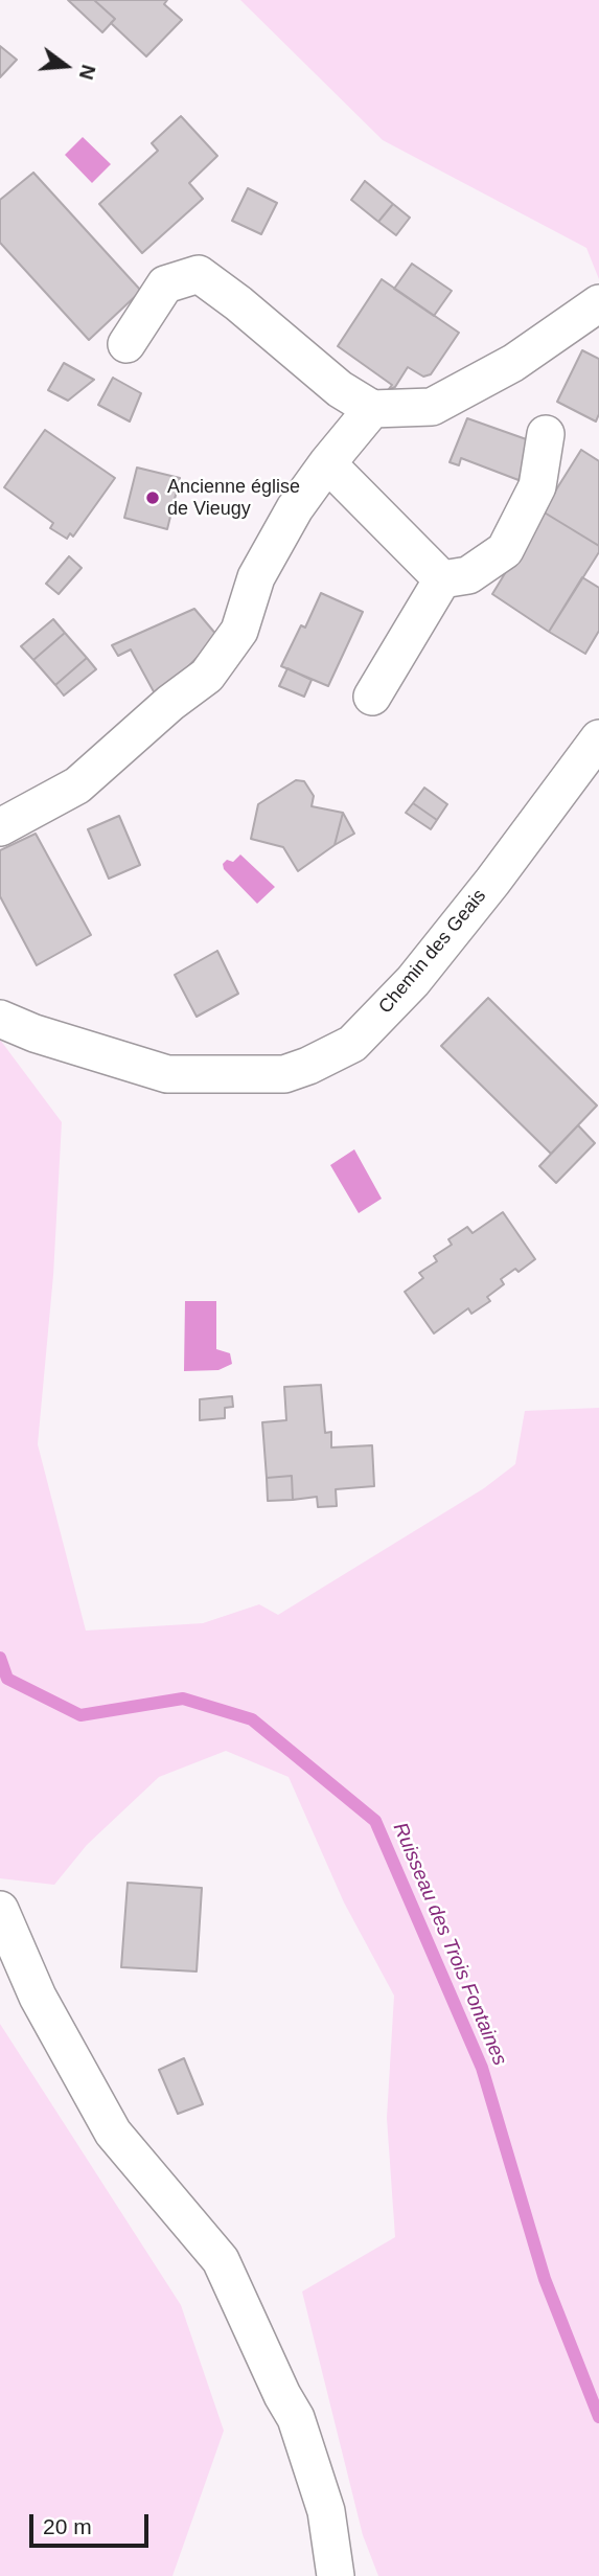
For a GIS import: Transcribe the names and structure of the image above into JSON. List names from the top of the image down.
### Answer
{
  "streets": {
    "street": ["Chemin des Geais"]
  },
  "water": ["Ruisseau des Trois Fontaines"],
  "places": ["Ancienne église de Vieugy"],
  "scale_bar": "20 m",
  "north": "right"
}
